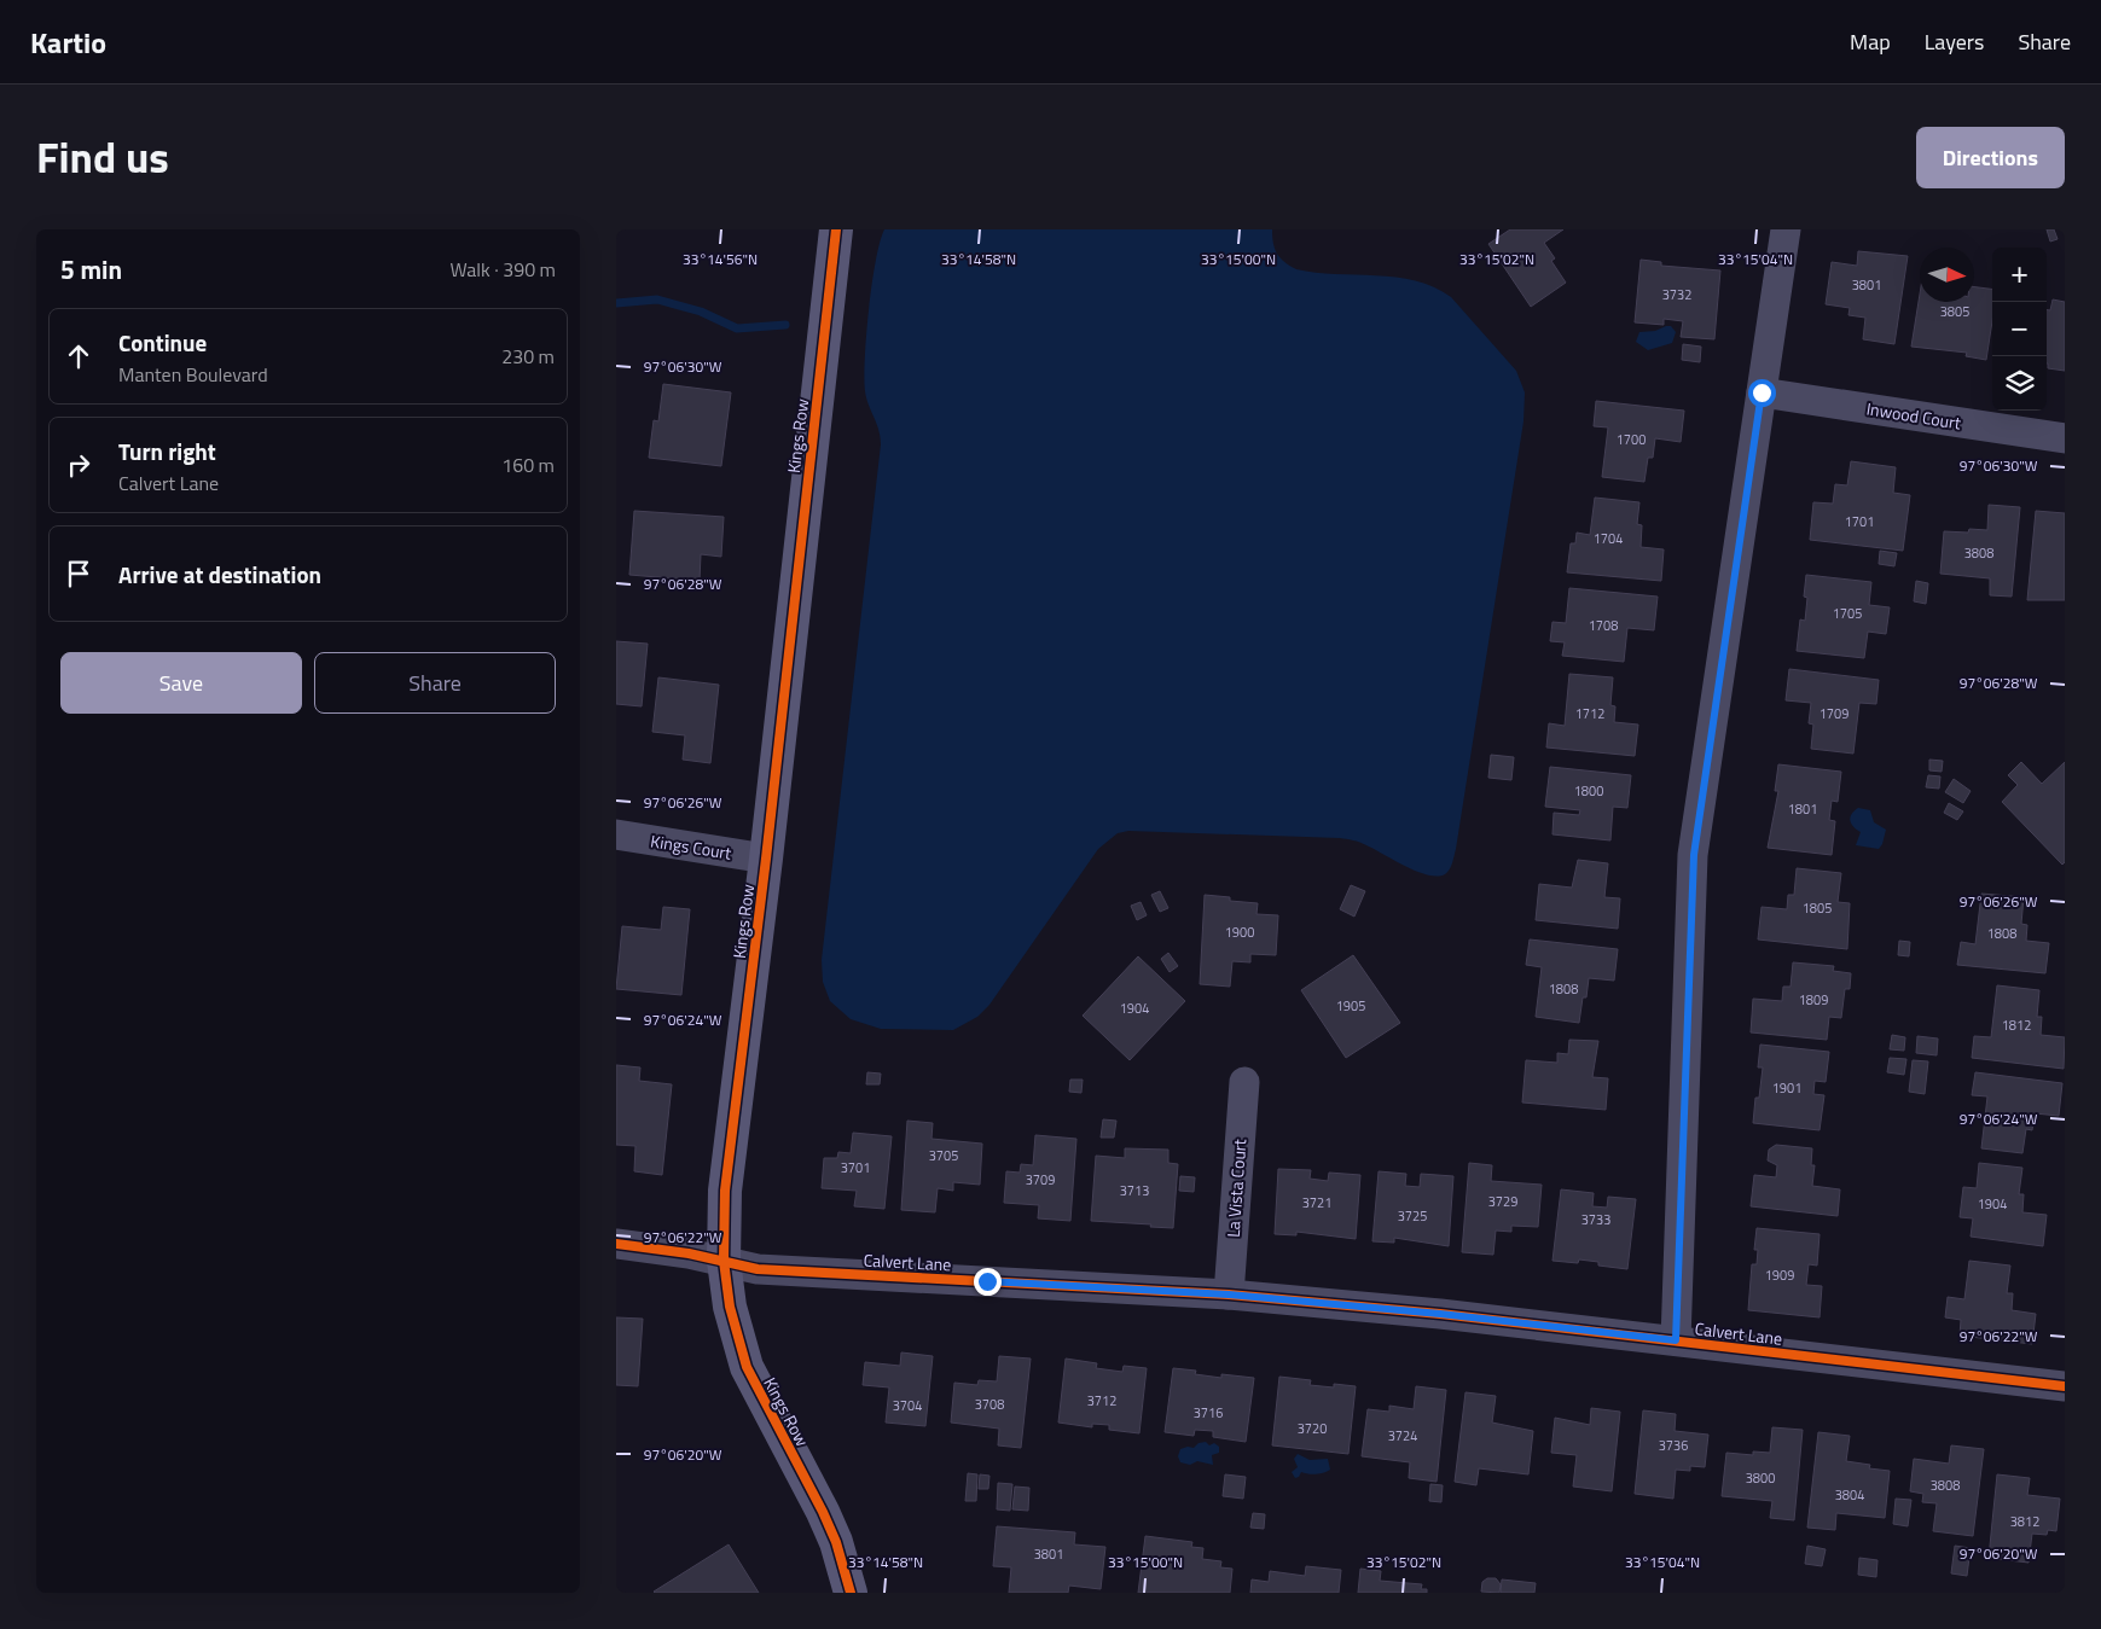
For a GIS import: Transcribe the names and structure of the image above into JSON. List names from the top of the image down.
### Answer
{
  "streets": {
    "street": [
      "Inwood Court",
      "Kings Row",
      "Kings Court",
      "La Vista Court",
      "Calvert Lane"
    ]
  },
  "crossings": [
    ["Kings Row", "Kings Court"],
    ["Kings Row", "Calvert Lane"],
    ["La Vista Court", "Calvert Lane"]
  ],
  "house_numbers": [
    "3801",
    "3732",
    "3805",
    "1700",
    "1701",
    "1704",
    "3808",
    "1705",
    "1708",
    "1712",
    "1709",
    "1800",
    "1801",
    "1805",
    "1900",
    "1808",
    "1808",
    "1809",
    "1905",
    "1904",
    "1812",
    "1901",
    "3705",
    "3701",
    "3709",
    "3713",
    "3729",
    "3721",
    "1904",
    "3725",
    "3733",
    "1909",
    "3712",
    "3708",
    "3704",
    "3716",
    "3720",
    "3724",
    "3736",
    "3800",
    "3808",
    "3804",
    "3812",
    "3801"
  ],
  "north": "right",
  "page": {
    "header": "Kartio",
    "nav": ["Map", "Layers", "Share"],
    "title": "Find us",
    "buttons": [
      "Directions",
      ["Save", "Share"]
    ],
    "heading": ["5 min", "Walk · 390 m"],
    "map_buttons": ["+", "−"],
    "list": [
      ["Continue", "Manten Boulevard", "230 m"],
      ["Turn right", "Calvert Lane", "160 m"],
      "Arrive at destination"
    ]
  },
  "coordinates": [
    "33°14'56\"N",
    "33°14'58\"N",
    "33°15'00\"N",
    "33°15'02\"N",
    "33°15'04\"N",
    "97°06'30\"W",
    "97°06'28\"W",
    "97°06'26\"W",
    "97°06'24\"W",
    "97°06'22\"W",
    "97°06'20\"W"
  ]
}
